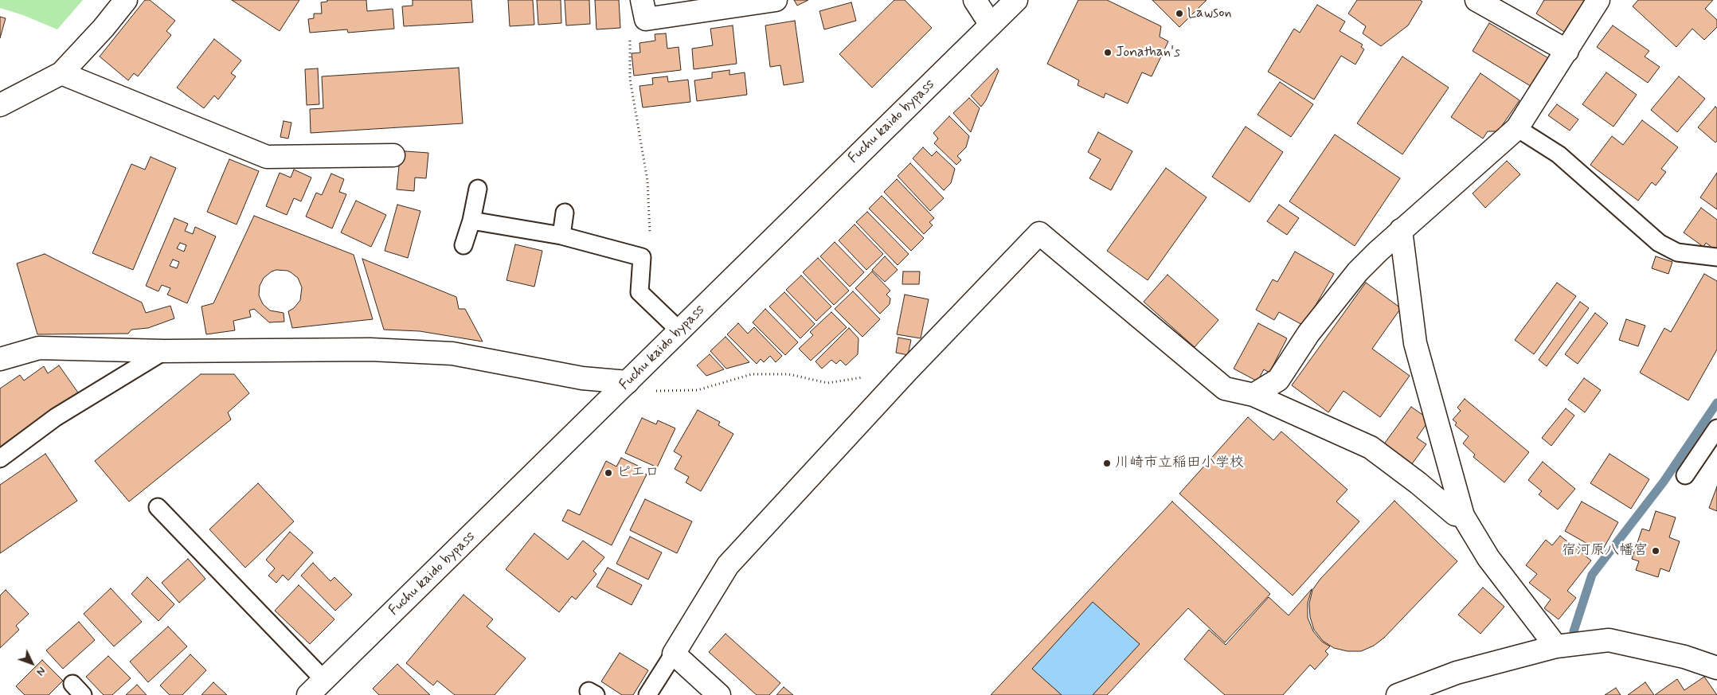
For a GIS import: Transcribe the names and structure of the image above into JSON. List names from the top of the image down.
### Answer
{
  "streets": {
    "street": ["Fuchu kaido bypass"]
  },
  "places": [
    "Lawson",
    "Jonathan's",
    "川崎市立稲田小学校",
    "ピエロ",
    "宿河原八幡宮"
  ],
  "north": "bottom right"
}
